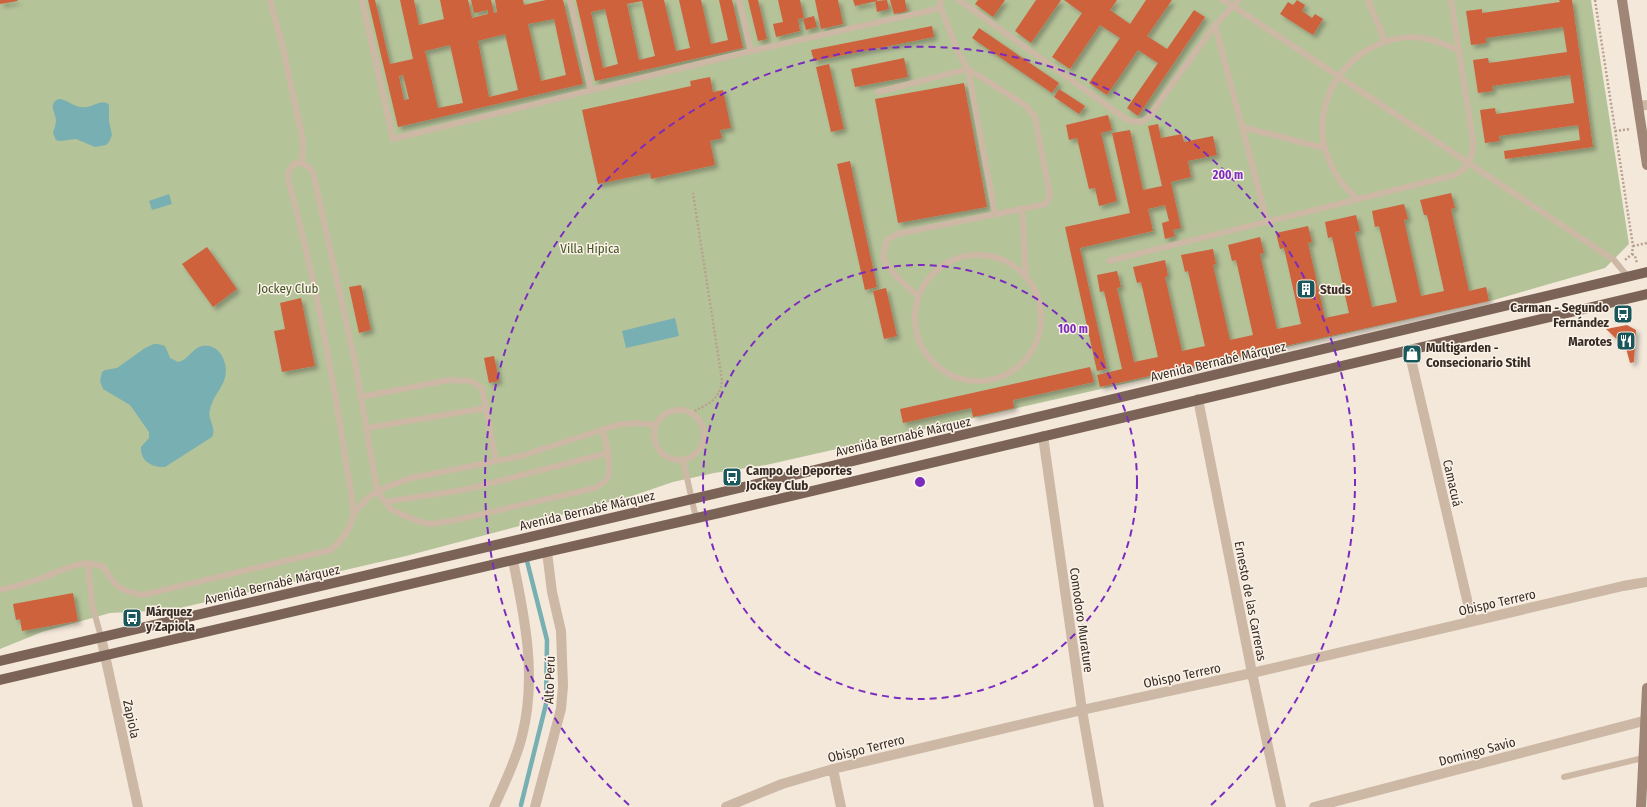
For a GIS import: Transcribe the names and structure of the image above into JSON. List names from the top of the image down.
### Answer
{
  "streets": {
    "main road": ["Avenida Bernabé Márquez"],
    "street": [
      "Camacuá",
      "Ernesto de las Carreras",
      "Obispo Terrero",
      "Comodoro Murature",
      "Alto Perú",
      "Zapiola",
      "Domingo Savio"
    ]
  },
  "crossings": [
    ["Avenida Bernabé Márquez", "Zapiola"],
    ["Camacuá", "Obispo Terrero"],
    ["Ernesto de las Carreras", "Obispo Terrero"],
    ["Obispo Terrero", "Comodoro Murature"]
  ],
  "parks": ["Villa Hípica", "Jockey Club"],
  "places": {
    "building": ["Studs"],
    "bus stop": ["Carman - Segundo Fernández", "Campo de Deportes Jockey Club", "Márquez y Zapiola"],
    "restaurant": ["Marotes"],
    "shop": ["Multigarden - Consecionario Stihl"]
  },
  "rings": ["200 m", "100 m"]
}
